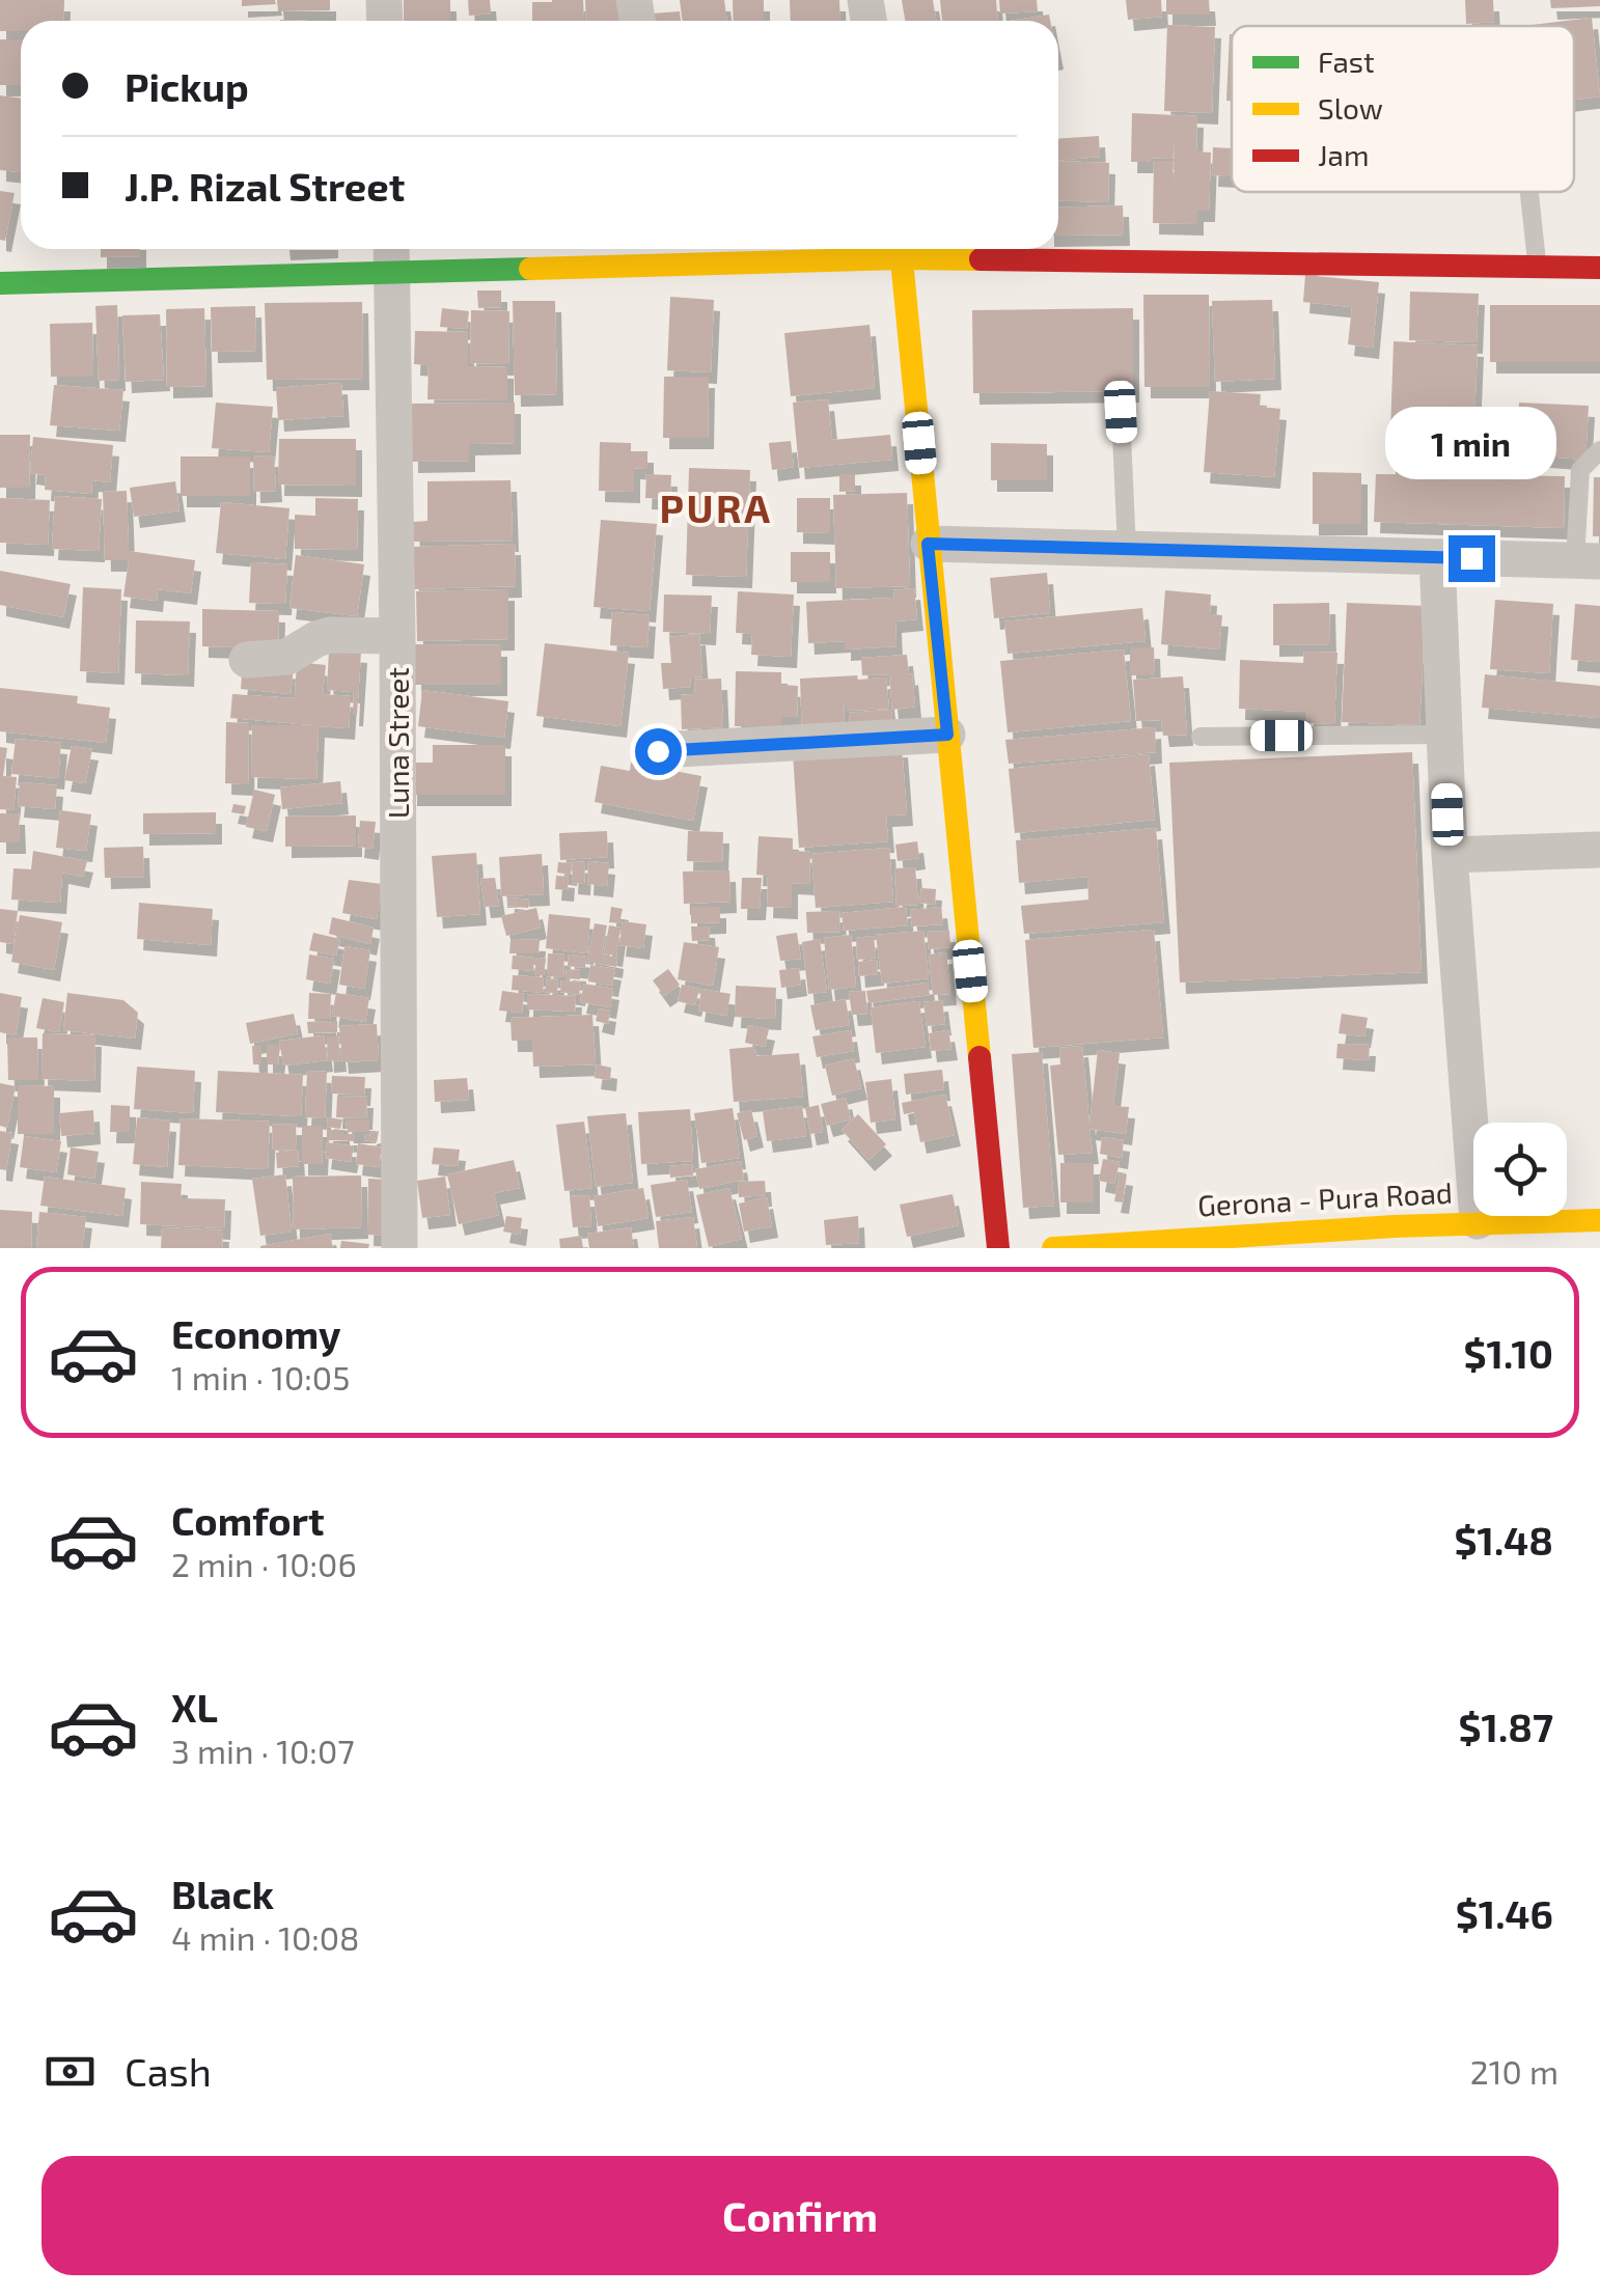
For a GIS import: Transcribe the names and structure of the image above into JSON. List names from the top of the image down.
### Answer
{
  "streets": {
    "street": ["Luna Street", "Gerona - Pura Road"]
  },
  "districts": ["PURA"],
  "legend": ["Fast", "Slow", "Jam"],
  "page": {
    "banner": ["Pickup", "J.P. Rizal Street"],
    "bubble": "1 min",
    "list": [
      {
        "name": "Economy",
        "note": "1 min · 10:05",
        "value": "$1.10"
      },
      {
        "name": "Comfort",
        "note": "2 min · 10:06",
        "value": "$1.48"
      },
      {
        "name": "XL",
        "note": "3 min · 10:07",
        "value": "$1.87"
      },
      {
        "name": "Black",
        "note": "4 min · 10:08",
        "value": "$1.46"
      }
    ],
    "pay": ["Cash", "210 m"],
    "buttons": "Confirm"
  }
}
